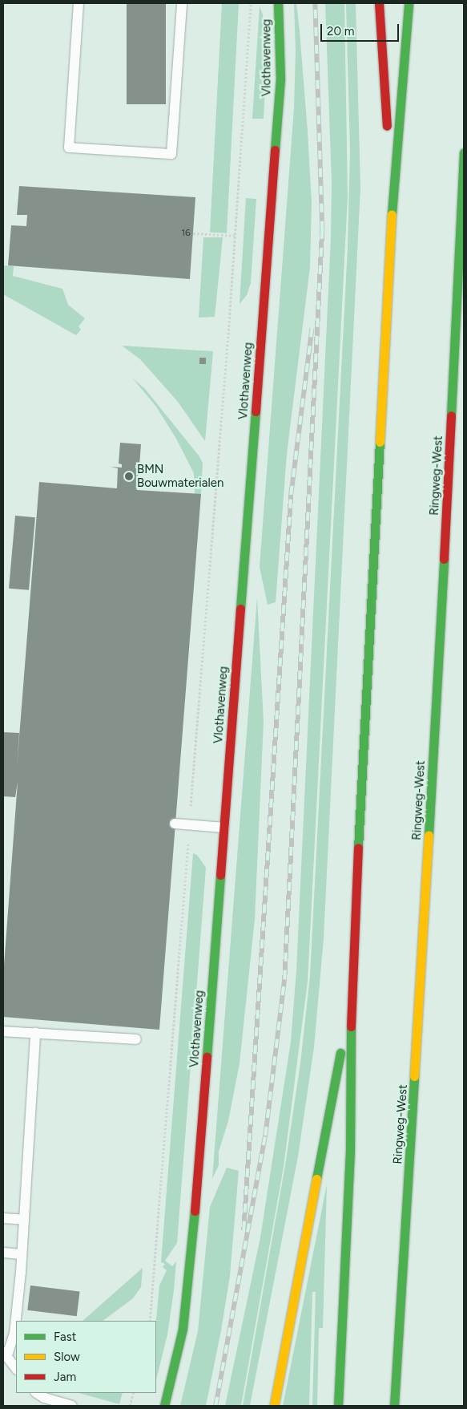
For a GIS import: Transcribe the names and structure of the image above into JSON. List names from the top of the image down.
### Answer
{
  "streets": {
    "main road": ["Vlothavenweg", "Ringweg-West"]
  },
  "places": ["BMN Bouwmaterialen"],
  "house_numbers": ["16"],
  "legend": ["Fast", "Slow", "Jam"],
  "scale_bar": "20 m"
}
